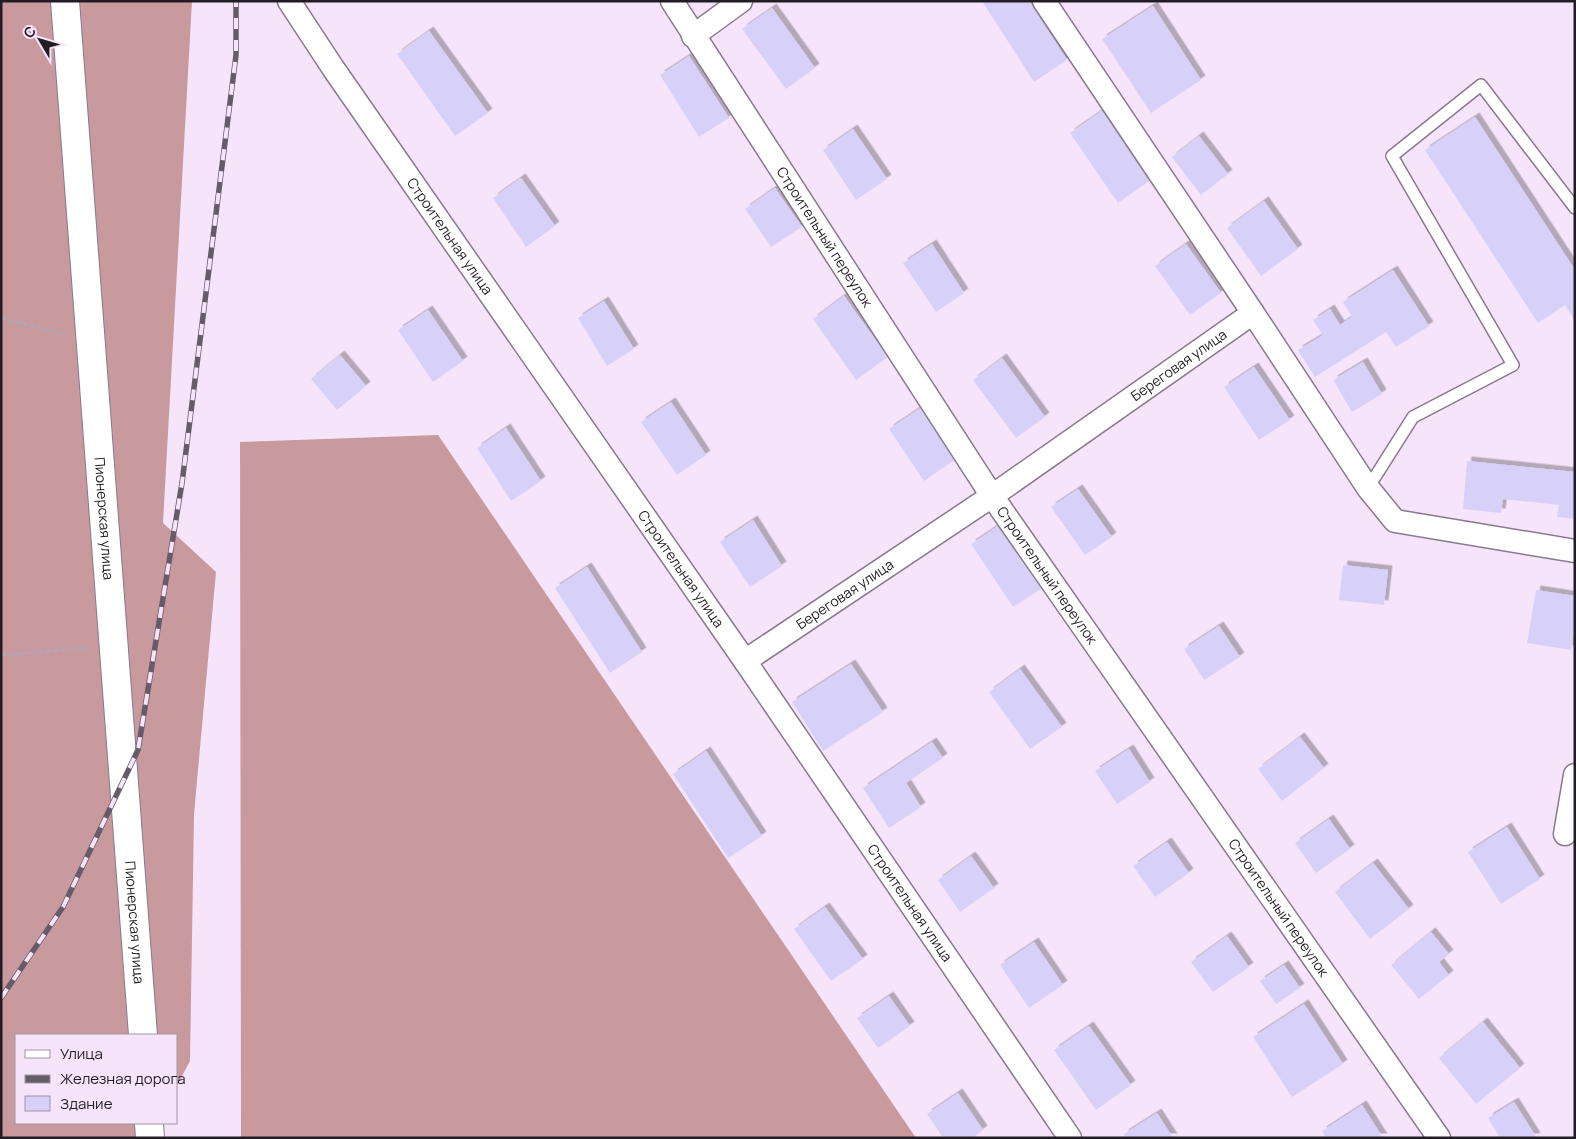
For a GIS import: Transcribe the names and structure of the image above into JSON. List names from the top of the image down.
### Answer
{
  "streets": {
    "street": [
      "Строительная улица",
      "Строительный переулок",
      "Береговая улица",
      "Пионерская улица"
    ]
  },
  "crossings": [
    ["Строительная улица", "Береговая улица"],
    ["Строительный переулок", "Береговая улица"]
  ],
  "legend": ["Улица", "Железная дорога", "Здание"],
  "north": "top left"
}
